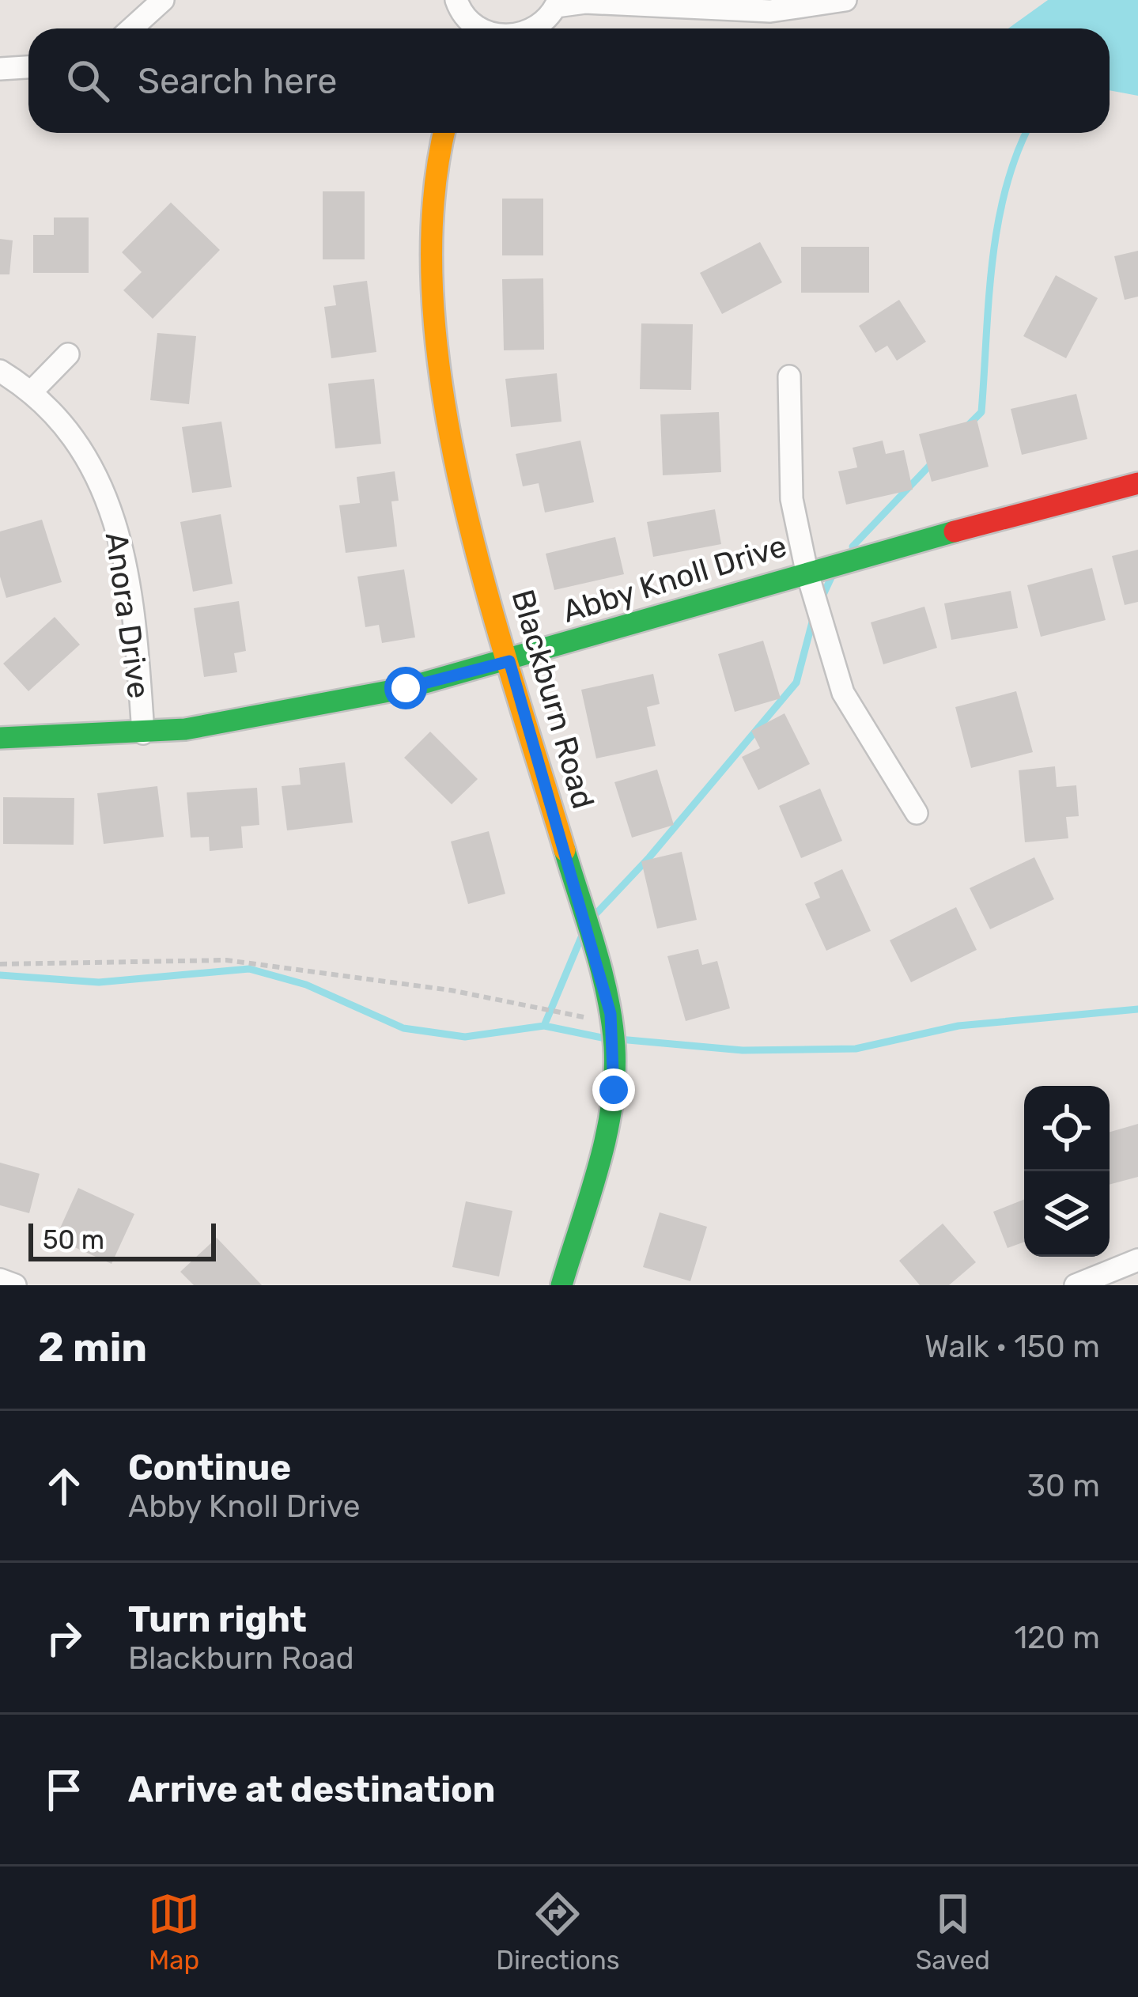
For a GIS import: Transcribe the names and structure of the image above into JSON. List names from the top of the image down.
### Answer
{
  "streets": {
    "street": ["Abby Knoll Drive", "Anora Drive", "Blackburn Road"]
  },
  "crossings": [
    ["Abby Knoll Drive", "Anora Drive"],
    ["Abby Knoll Drive", "Blackburn Road"]
  ],
  "scale_bar": "50 m",
  "page": {
    "search": "Search here",
    "scale": "50 m",
    "heading": ["2 min", "Walk · 150 m"],
    "list": [
      ["Continue", "Abby Knoll Drive", "30 m"],
      ["Turn right", "Blackburn Road", "120 m"],
      "Arrive at destination"
    ],
    "nav": ["Map", "Directions", "Saved"]
  }
}
